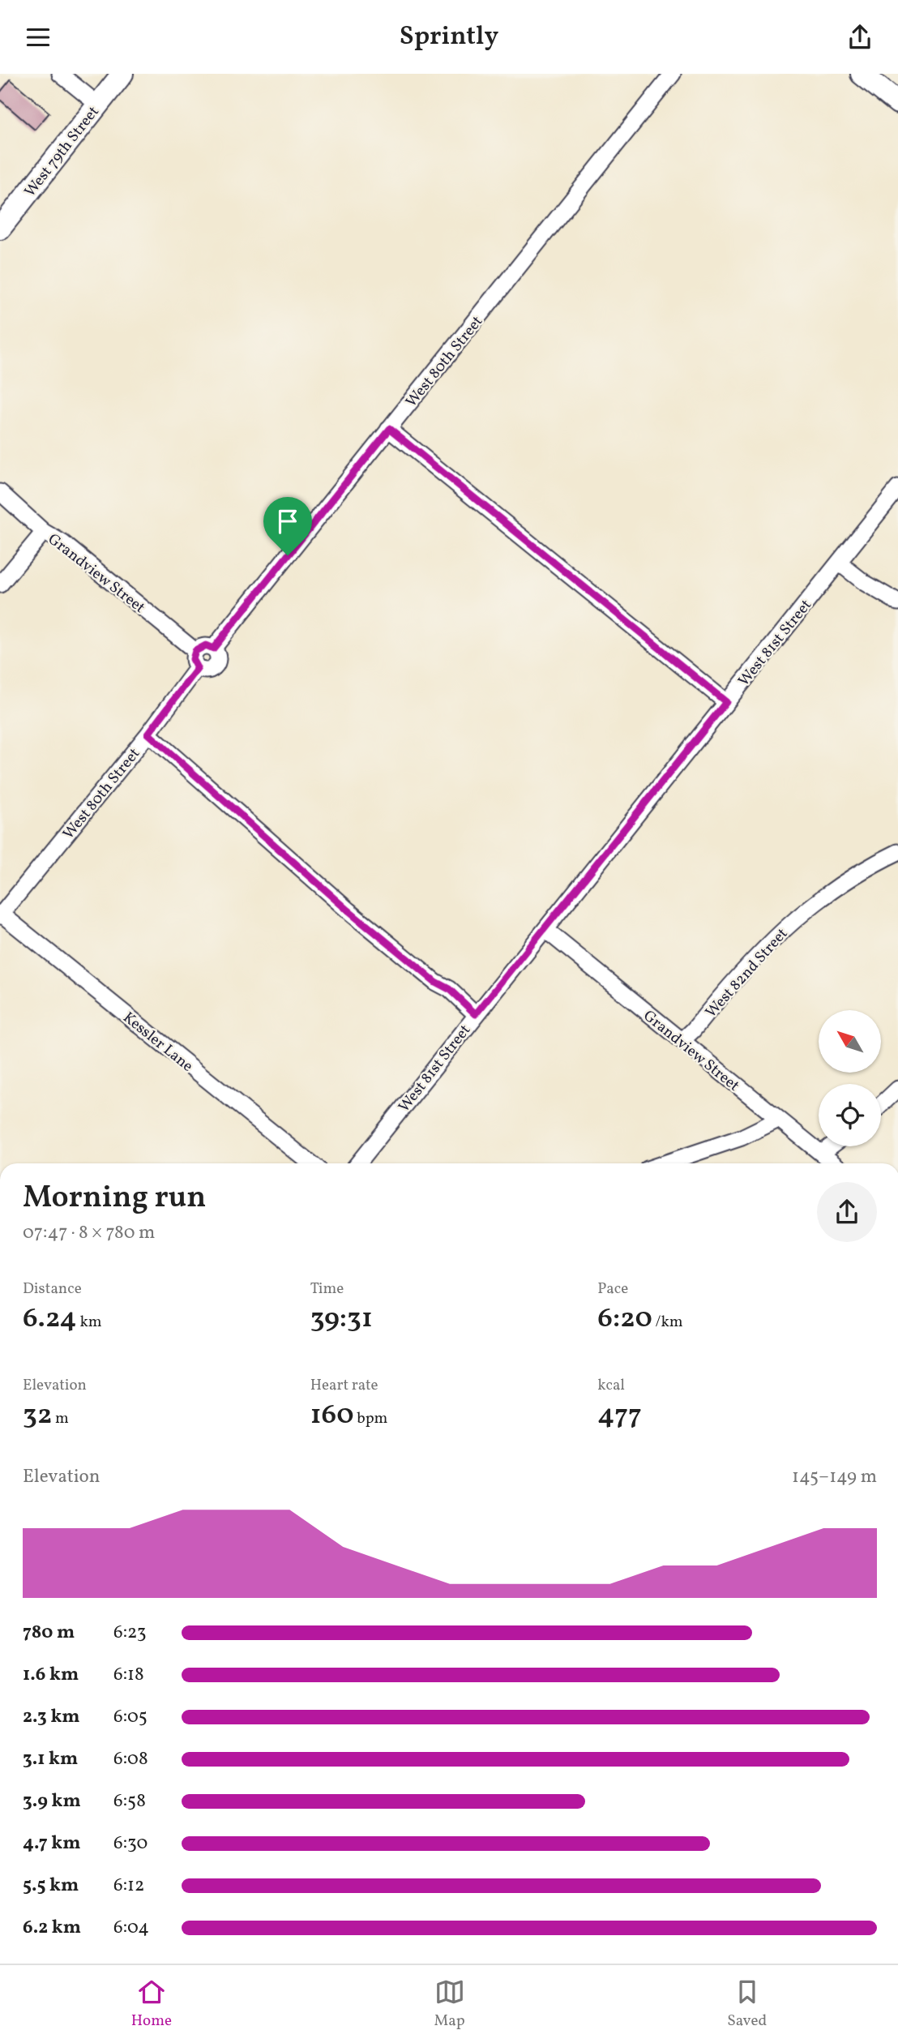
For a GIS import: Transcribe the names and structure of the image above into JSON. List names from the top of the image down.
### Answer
{
  "streets": {
    "street": [
      "West 79th Street",
      "West 80th Street",
      "Grandview Street",
      "West 81st Street",
      "West 82nd Street",
      "Kessler Lane"
    ]
  },
  "crossings": [
    ["West 80th Street", "Grandview Street"],
    ["West 80th Street", "Kessler Lane"],
    ["Grandview Street", "West 81st Street"],
    ["Grandview Street", "West 82nd Street"]
  ],
  "north": "top left",
  "page": {
    "header": "Sprintly",
    "heading": ["Morning run", "07:47 · 8 × 780 m"],
    "stats": [
      ["Distance", "6.24 km"],
      ["Time", "39:31"],
      ["Pace", "6:20 /km"],
      ["Elevation", "32 m"],
      ["Heart rate", "160 bpm"],
      ["kcal", "477"]
    ],
    "chart": ["Elevation", "145–149 m"],
    "list": [
      {
        "name": "780 m",
        "note": "6:23"
      },
      {
        "name": "1.6 km",
        "note": "6:18"
      },
      {
        "name": "2.3 km",
        "note": "6:05"
      },
      {
        "name": "3.1 km",
        "note": "6:08"
      },
      {
        "name": "3.9 km",
        "note": "6:58"
      },
      {
        "name": "4.7 km",
        "note": "6:30"
      },
      {
        "name": "5.5 km",
        "note": "6:12"
      },
      {
        "name": "6.2 km",
        "note": "6:04"
      }
    ],
    "tabs": ["Home", "Map", "Saved"]
  }
}
